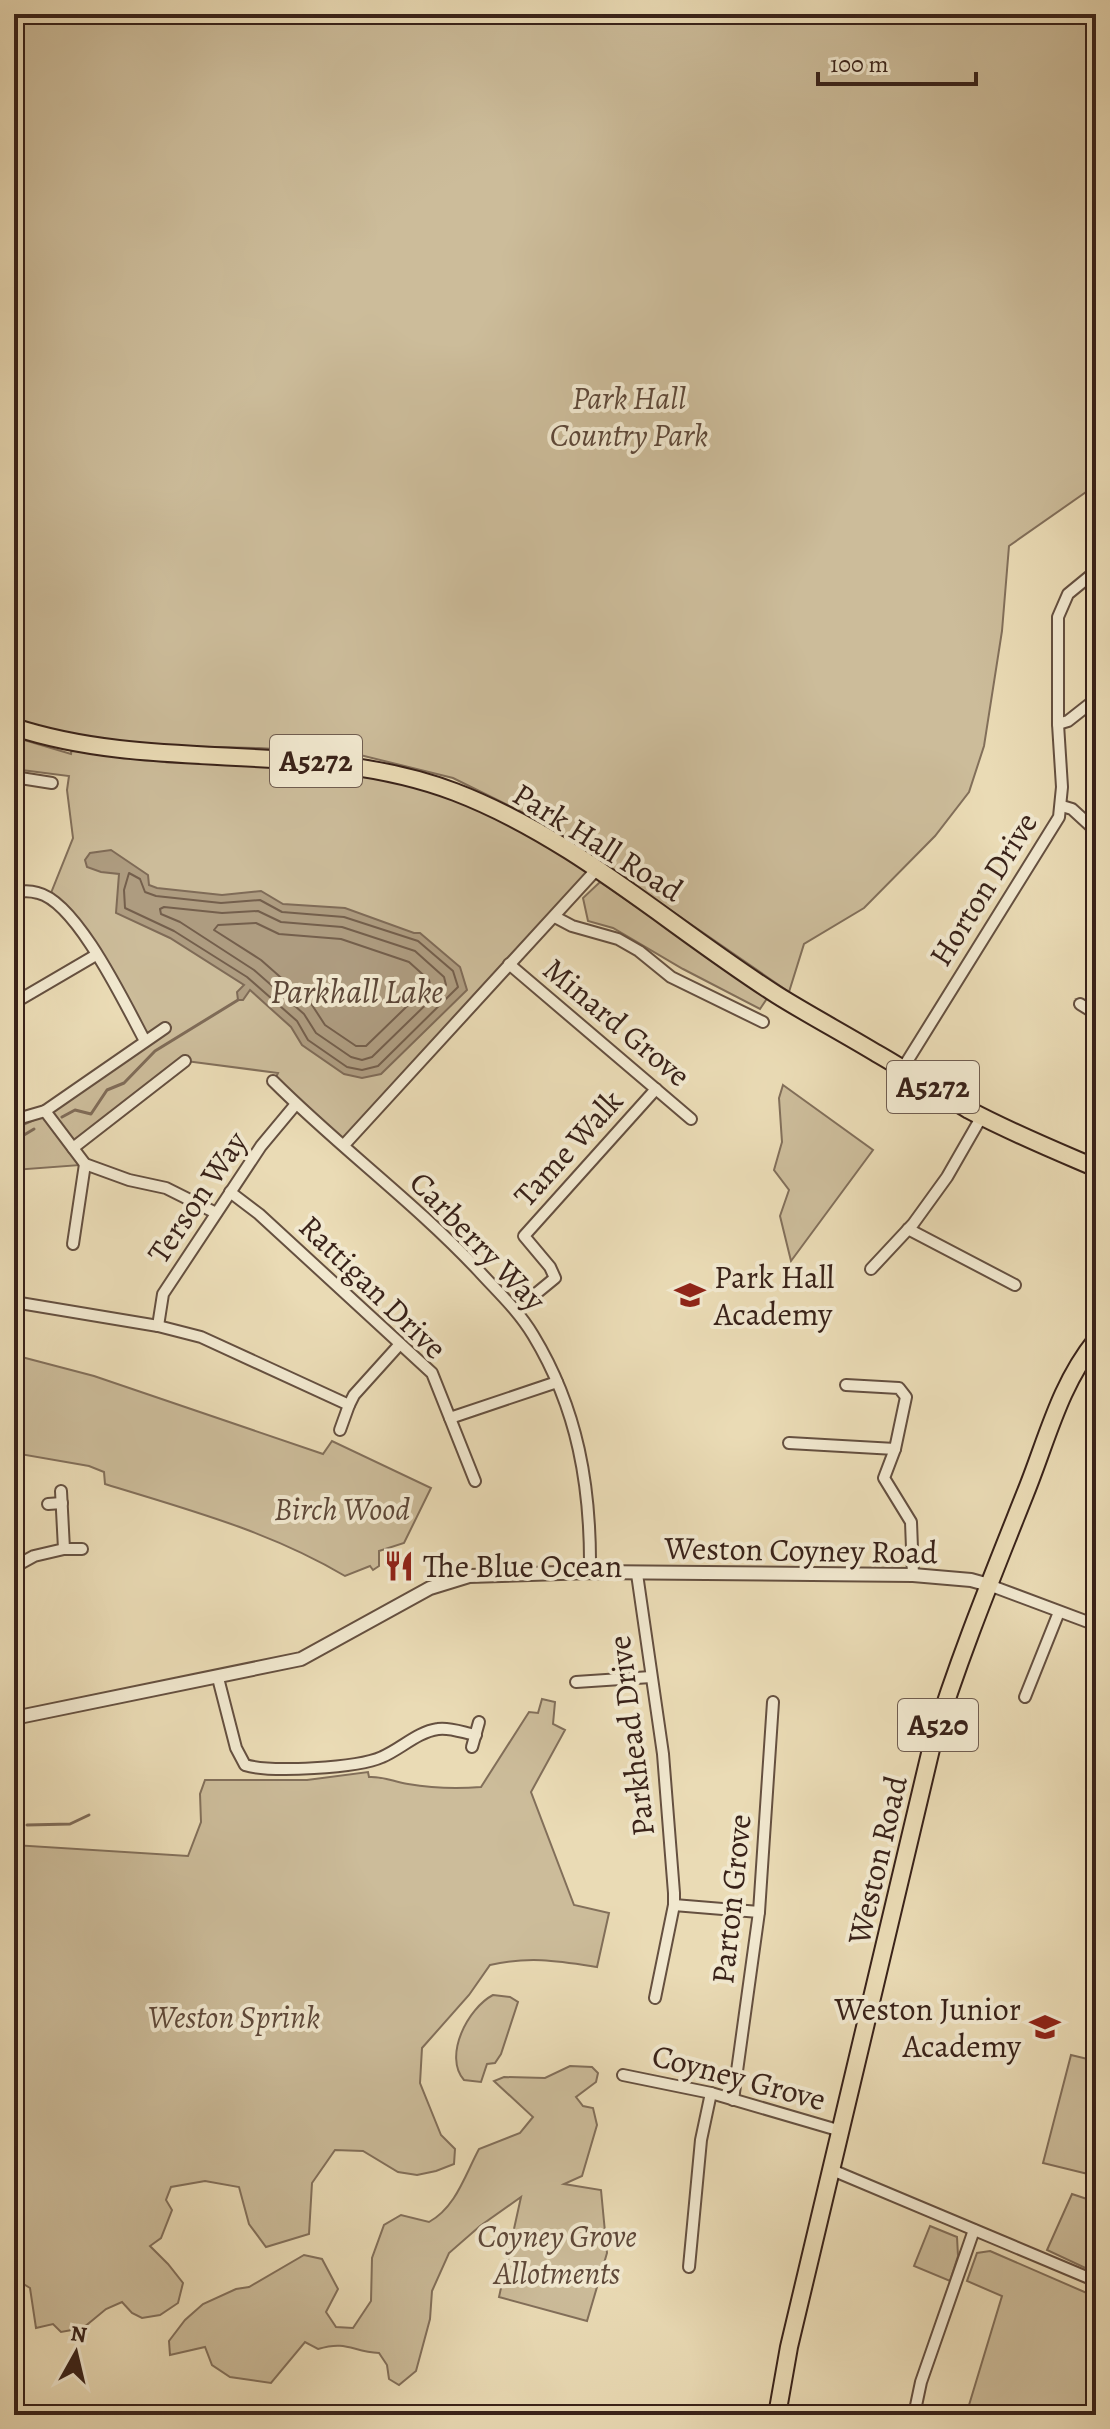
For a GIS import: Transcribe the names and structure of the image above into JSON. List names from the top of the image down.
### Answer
{
  "streets": {
    "main road": [
      "A5272",
      "Park Hall Road",
      "A520",
      "Weston Road"
    ],
    "street": [
      "Horton Drive",
      "Minard Grove",
      "Tame Walk",
      "Terson Way",
      "Carberry Way",
      "Rattigan Drive",
      "Weston Coyney Road",
      "Parkhead Drive",
      "Parton Grove",
      "Coyney Grove"
    ]
  },
  "crossings": [
    ["Park Hall Road", "Horton Drive"],
    ["Minard Grove", "Tame Walk"],
    ["Tame Walk", "Carberry Way"],
    ["Terson Way", "Carberry Way"],
    ["Terson Way", "Rattigan Drive"],
    ["Carberry Way", "Weston Coyney Road"],
    ["Weston Coyney Road", "Parkhead Drive"],
    ["Weston Coyney Road", "Weston Road"],
    ["Weston Road", "Coyney Grove"],
    ["Parton Grove", "Coyney Grove"]
  ],
  "water": ["Parkhall Lake"],
  "parks": [
    "Park Hall Country Park",
    "Birch Wood",
    "Weston Sprink",
    "Coyney Grove Allotments"
  ],
  "places": {
    "school or university": ["Park Hall Academy", "Weston Junior Academy"],
    "restaurant": ["The Blue Ocean"]
  },
  "scale_bar": "100 m",
  "north": "top"
}
